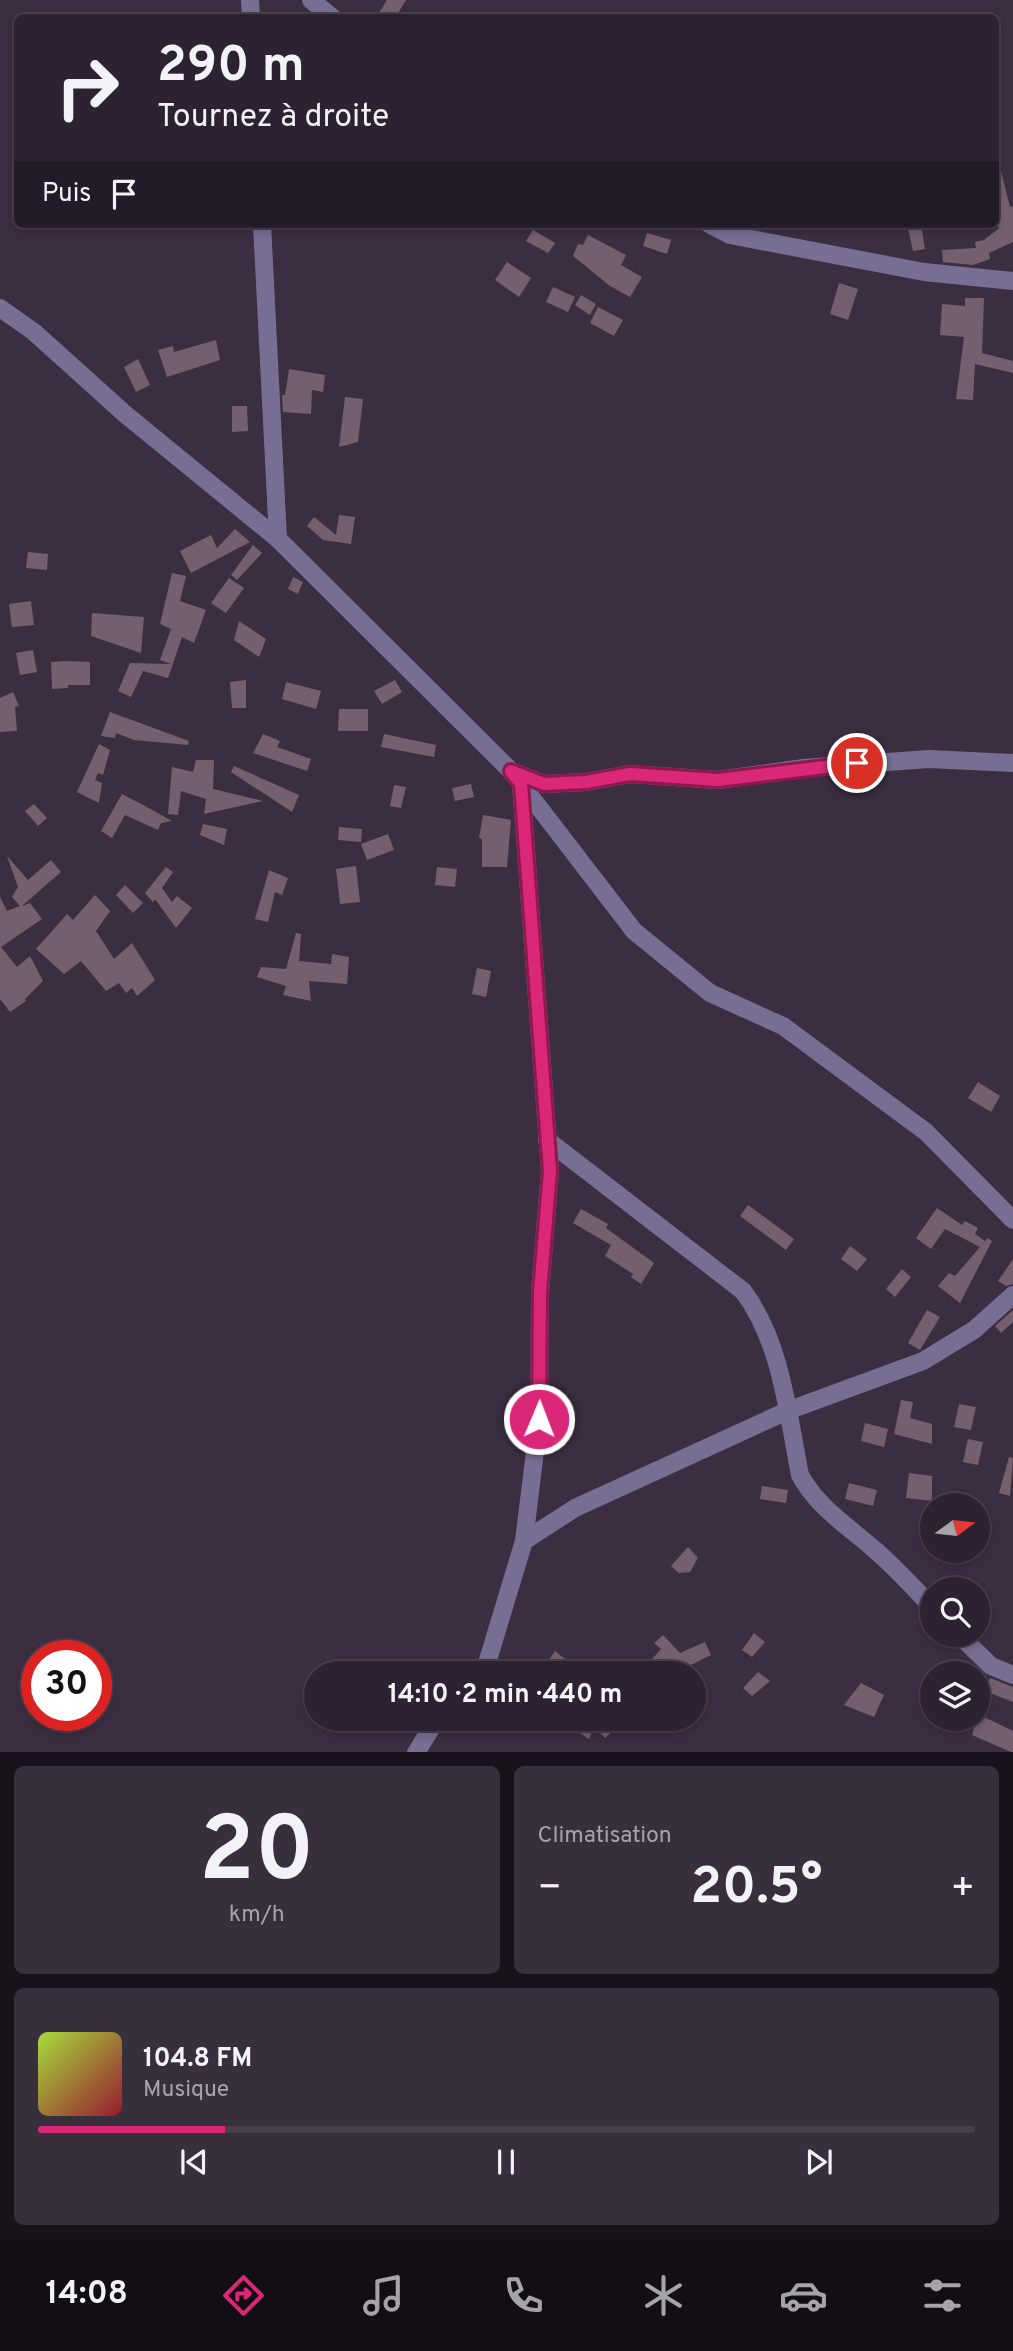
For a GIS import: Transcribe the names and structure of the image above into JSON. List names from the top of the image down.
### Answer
{
  "north": "right",
  "page": {
    "turn": ["290 m", "Tournez à droite"],
    "then": "Puis",
    "limit": "30",
    "trip": "14:10 · 2 min · 440 m",
    "tile": [
      ["20", "km/h"],
      "Climatisation"
    ],
    "heat": ["−", "20.5°", "+"],
    "song": ["104.8 FM", "Musique"],
    "tabs": "14:08"
  }
}
